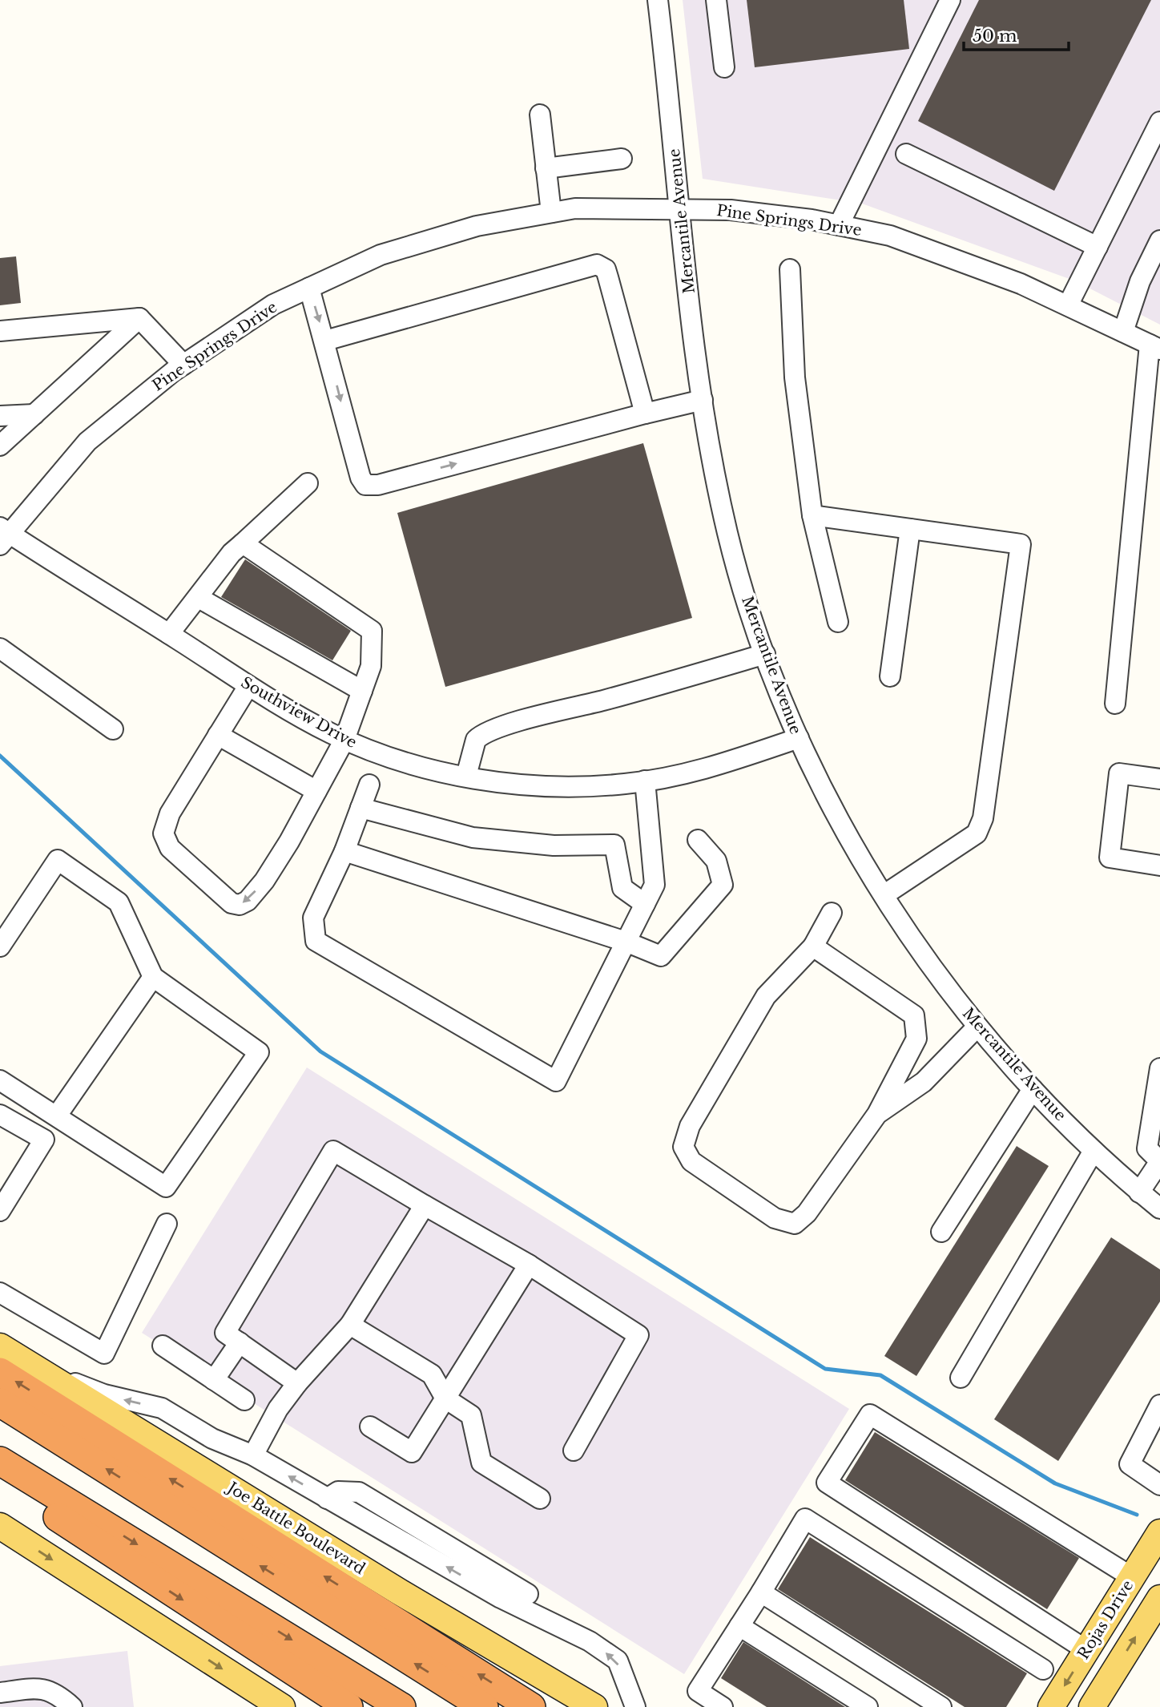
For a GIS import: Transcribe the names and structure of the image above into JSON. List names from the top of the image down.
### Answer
{
  "streets": {
    "main road": ["Joe Battle Boulevard", "Rojas Drive"],
    "street": ["Pine Springs Drive", "Mercantile Avenue", "Southview Drive"]
  },
  "crossings": [
    ["Pine Springs Drive", "Mercantile Avenue"],
    ["Pine Springs Drive", "Southview Drive"],
    ["Mercantile Avenue", "Southview Drive"]
  ],
  "scale_bar": "50 m"
}
